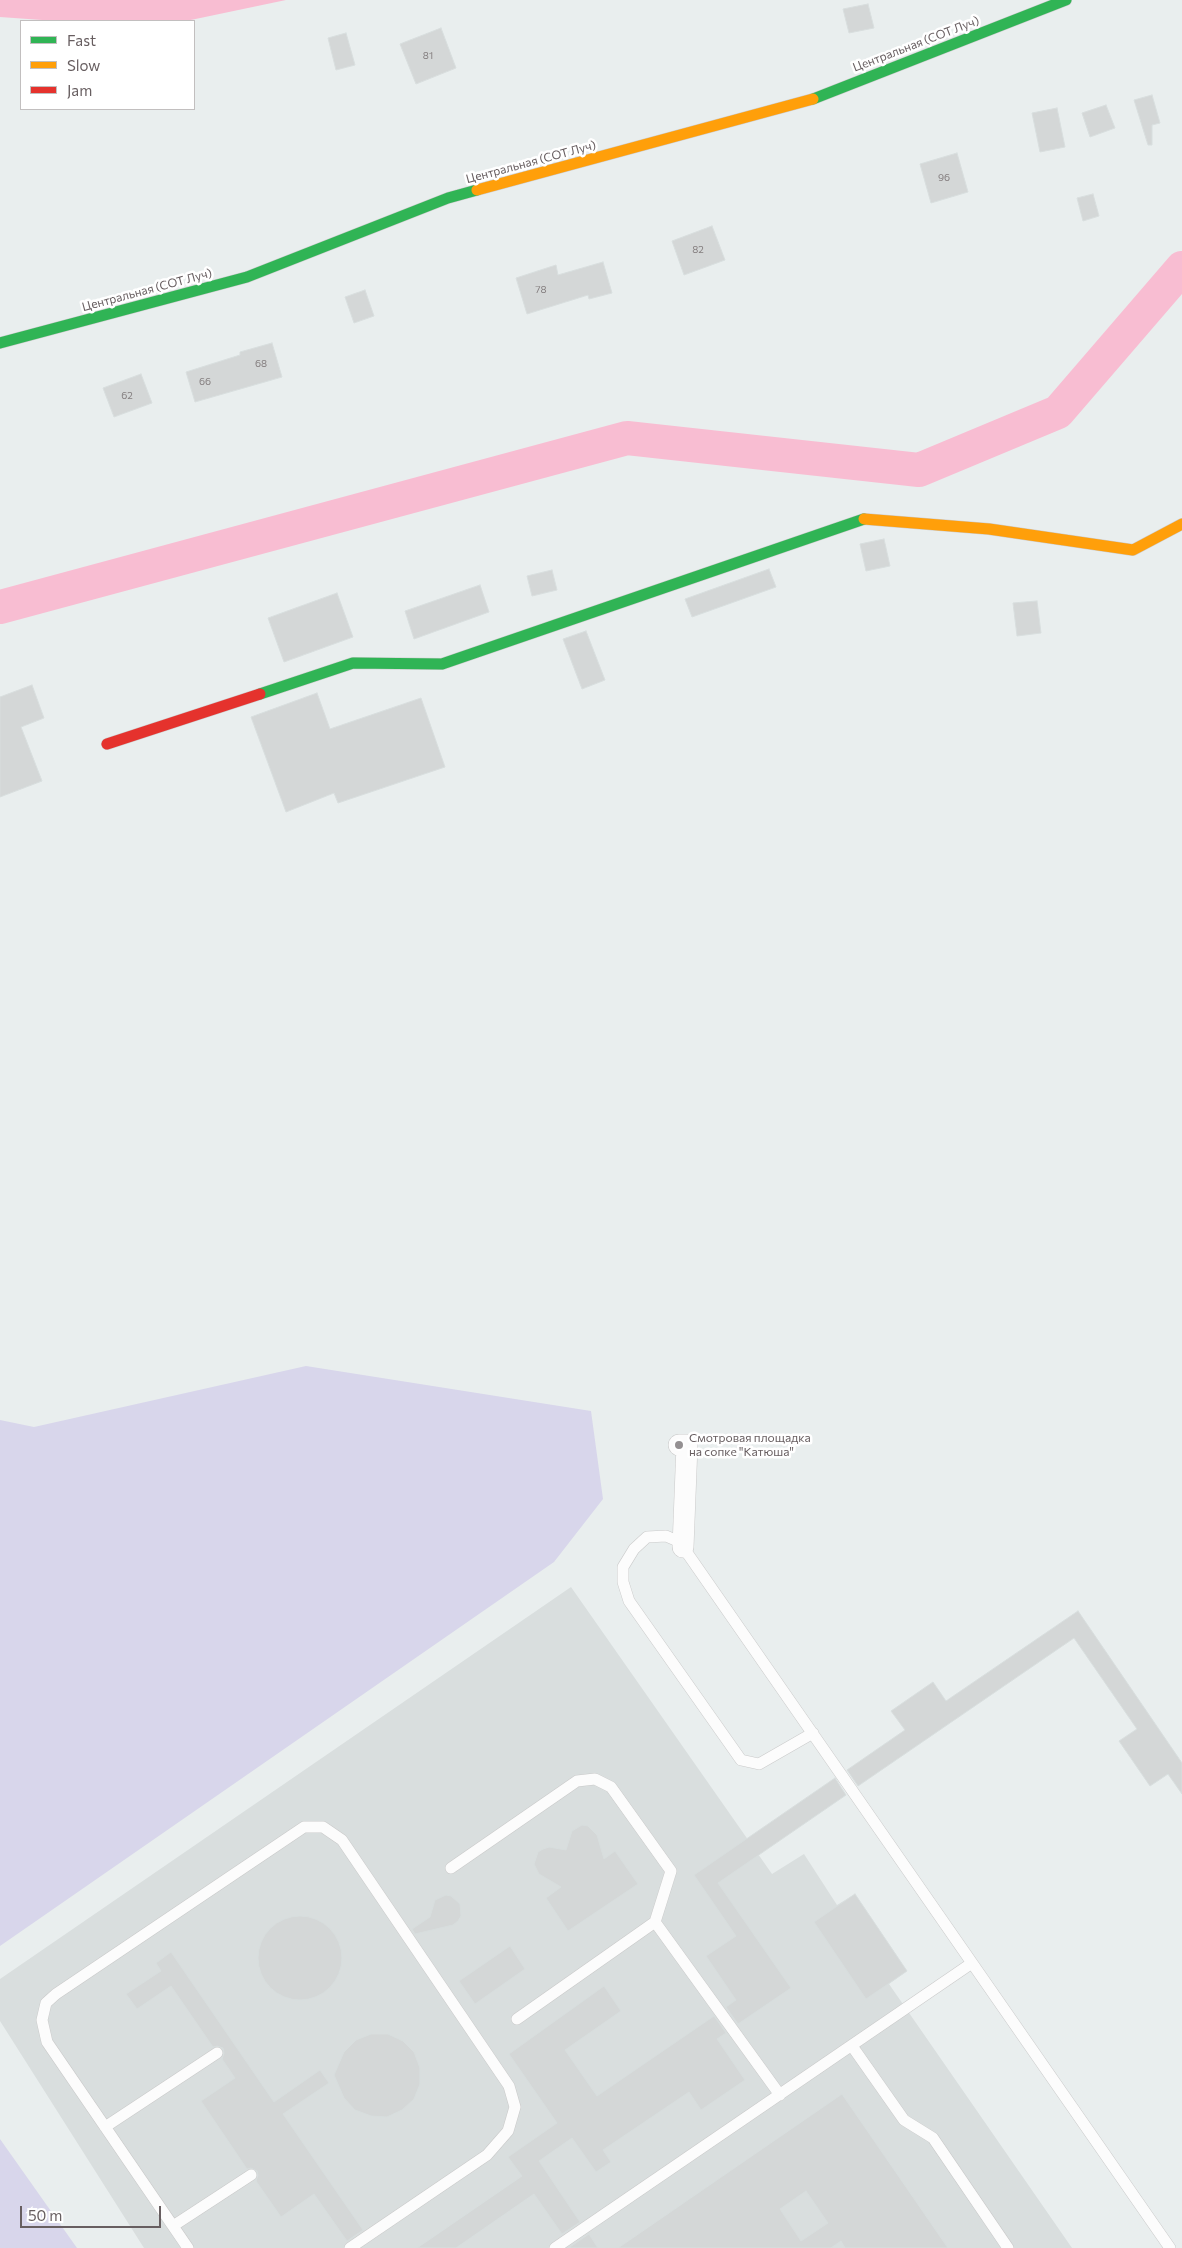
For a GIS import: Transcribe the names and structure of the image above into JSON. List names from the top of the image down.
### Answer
{
  "streets": {
    "street": ["Центральная (СОТ Луч)"]
  },
  "places": ["Смотровая площадка на сопке \"Катюша\""],
  "house_numbers": [
    "81",
    "96",
    "82",
    "78",
    "68",
    "66",
    "62"
  ],
  "legend": ["Fast", "Slow", "Jam"],
  "scale_bar": "50 m"
}
